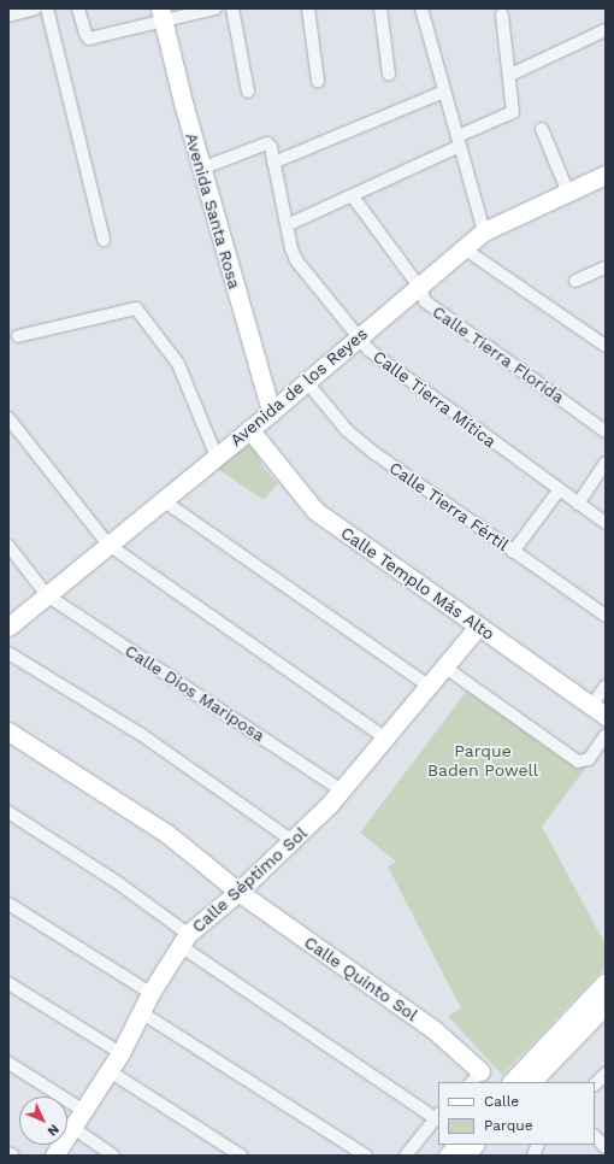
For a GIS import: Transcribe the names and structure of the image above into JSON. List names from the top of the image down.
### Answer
{
  "streets": {
    "street": [
      "Avenida Santa Rosa",
      "Calle Tierra Florida",
      "Avenida de los Reyes",
      "Calle Tierra Mítica",
      "Calle Tierra Fértil",
      "Calle Templo Más Alto",
      "Calle Dios Mariposa",
      "Calle Séptimo Sol",
      "Calle Quinto Sol"
    ]
  },
  "crossings": [
    ["Avenida Santa Rosa", "Avenida de los Reyes"],
    ["Avenida Santa Rosa", "Calle Tierra Mítica"],
    ["Calle Tierra Florida", "Avenida de los Reyes"],
    ["Avenida de los Reyes", "Calle Tierra Mítica"],
    ["Avenida de los Reyes", "Calle Tierra Fértil"],
    ["Avenida de los Reyes", "Calle Templo Más Alto"],
    ["Avenida de los Reyes", "Calle Dios Mariposa"],
    ["Calle Templo Más Alto", "Calle Séptimo Sol"],
    ["Calle Dios Mariposa", "Calle Séptimo Sol"],
    ["Calle Séptimo Sol", "Calle Quinto Sol"]
  ],
  "parks": ["Parque Baden Powell"],
  "legend": ["Calle", "Parque"],
  "north": "bottom right"
}
